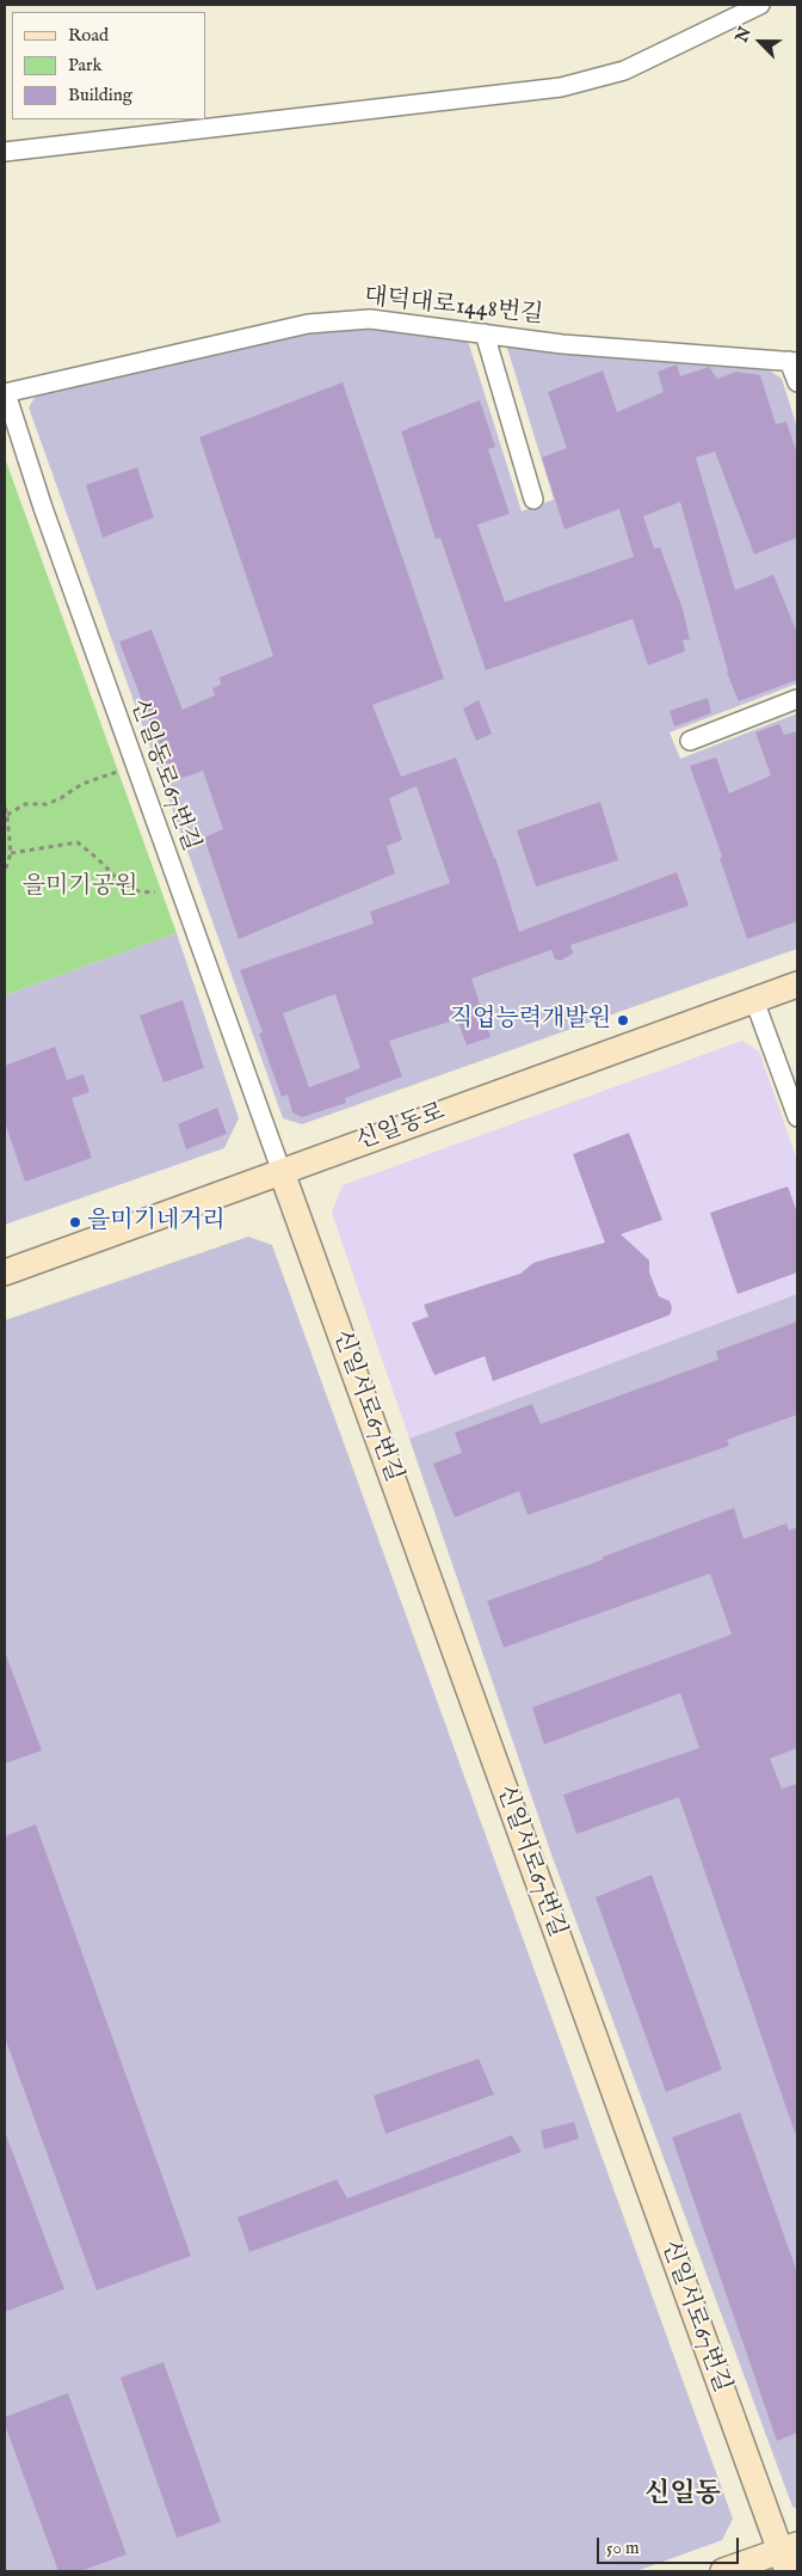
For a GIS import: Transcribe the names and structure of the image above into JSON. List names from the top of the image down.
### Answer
{
  "streets": {
    "main road": ["신일동로", "신일서로67번길"],
    "street": ["대덕대로1448번길", "신일동로67번길"]
  },
  "crossings": [
    ["대덕대로1448번길", "신일동로67번길"],
    ["신일동로67번길", "신일동로"],
    ["신일동로67번길", "신일서로67번길"],
    ["신일동로", "신일서로67번길"]
  ],
  "districts": ["신일동"],
  "parks": ["을미기공원"],
  "places": ["직업능력개발원", "을미기네거리"],
  "legend": ["Road", "Park", "Building"],
  "scale_bar": "50 m",
  "north": "top left"
}
